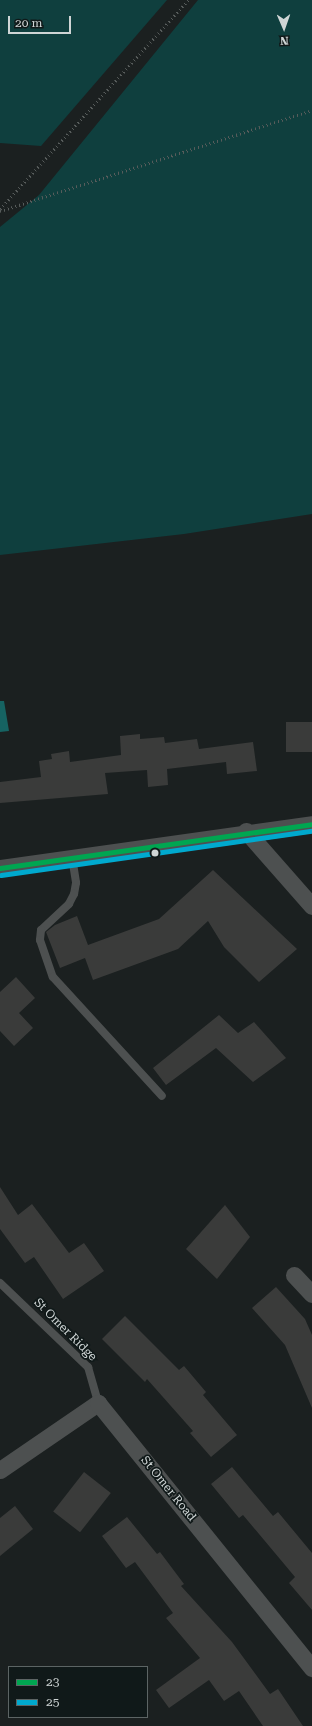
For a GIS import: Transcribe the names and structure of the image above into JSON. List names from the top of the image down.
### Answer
{
  "streets": {
    "street": ["St Omer Road"],
    "lane": ["St Omer Ridge"]
  },
  "crossings": [
    ["St Omer Ridge", "St Omer Road"]
  ],
  "lines": ["transit line 23", "transit line 25"],
  "legend": ["23", "25"],
  "scale_bar": "20 m",
  "north": "bottom"
}
